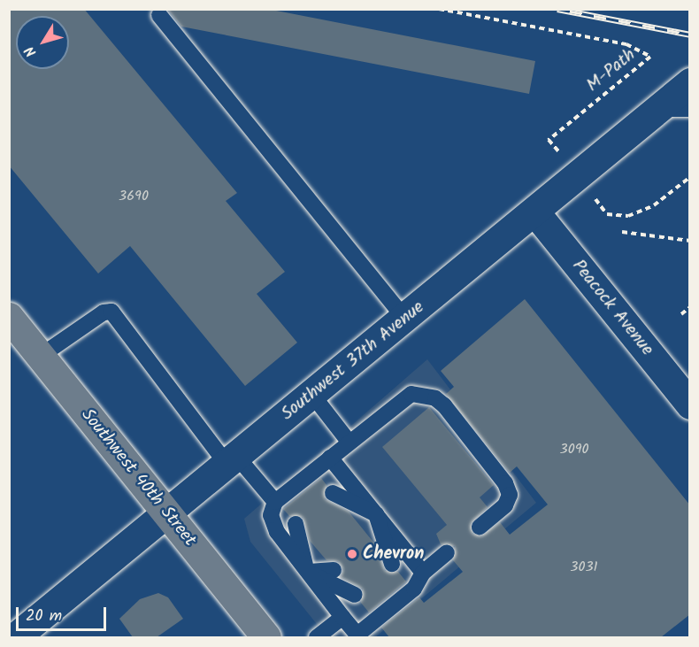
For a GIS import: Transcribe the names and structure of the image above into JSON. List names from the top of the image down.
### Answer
{
  "streets": {
    "main road": ["Peacock Avenue", "Southwest 37th Avenue", "Southwest 40th Street"],
    "path": ["M-Path"]
  },
  "crossings": [
    ["Peacock Avenue", "Southwest 37th Avenue"],
    ["Southwest 37th Avenue", "Southwest 40th Street"]
  ],
  "places": ["Chevron"],
  "house_numbers": ["3690", "3090", "3031"],
  "scale_bar": "20 m",
  "north": "bottom left"
}
